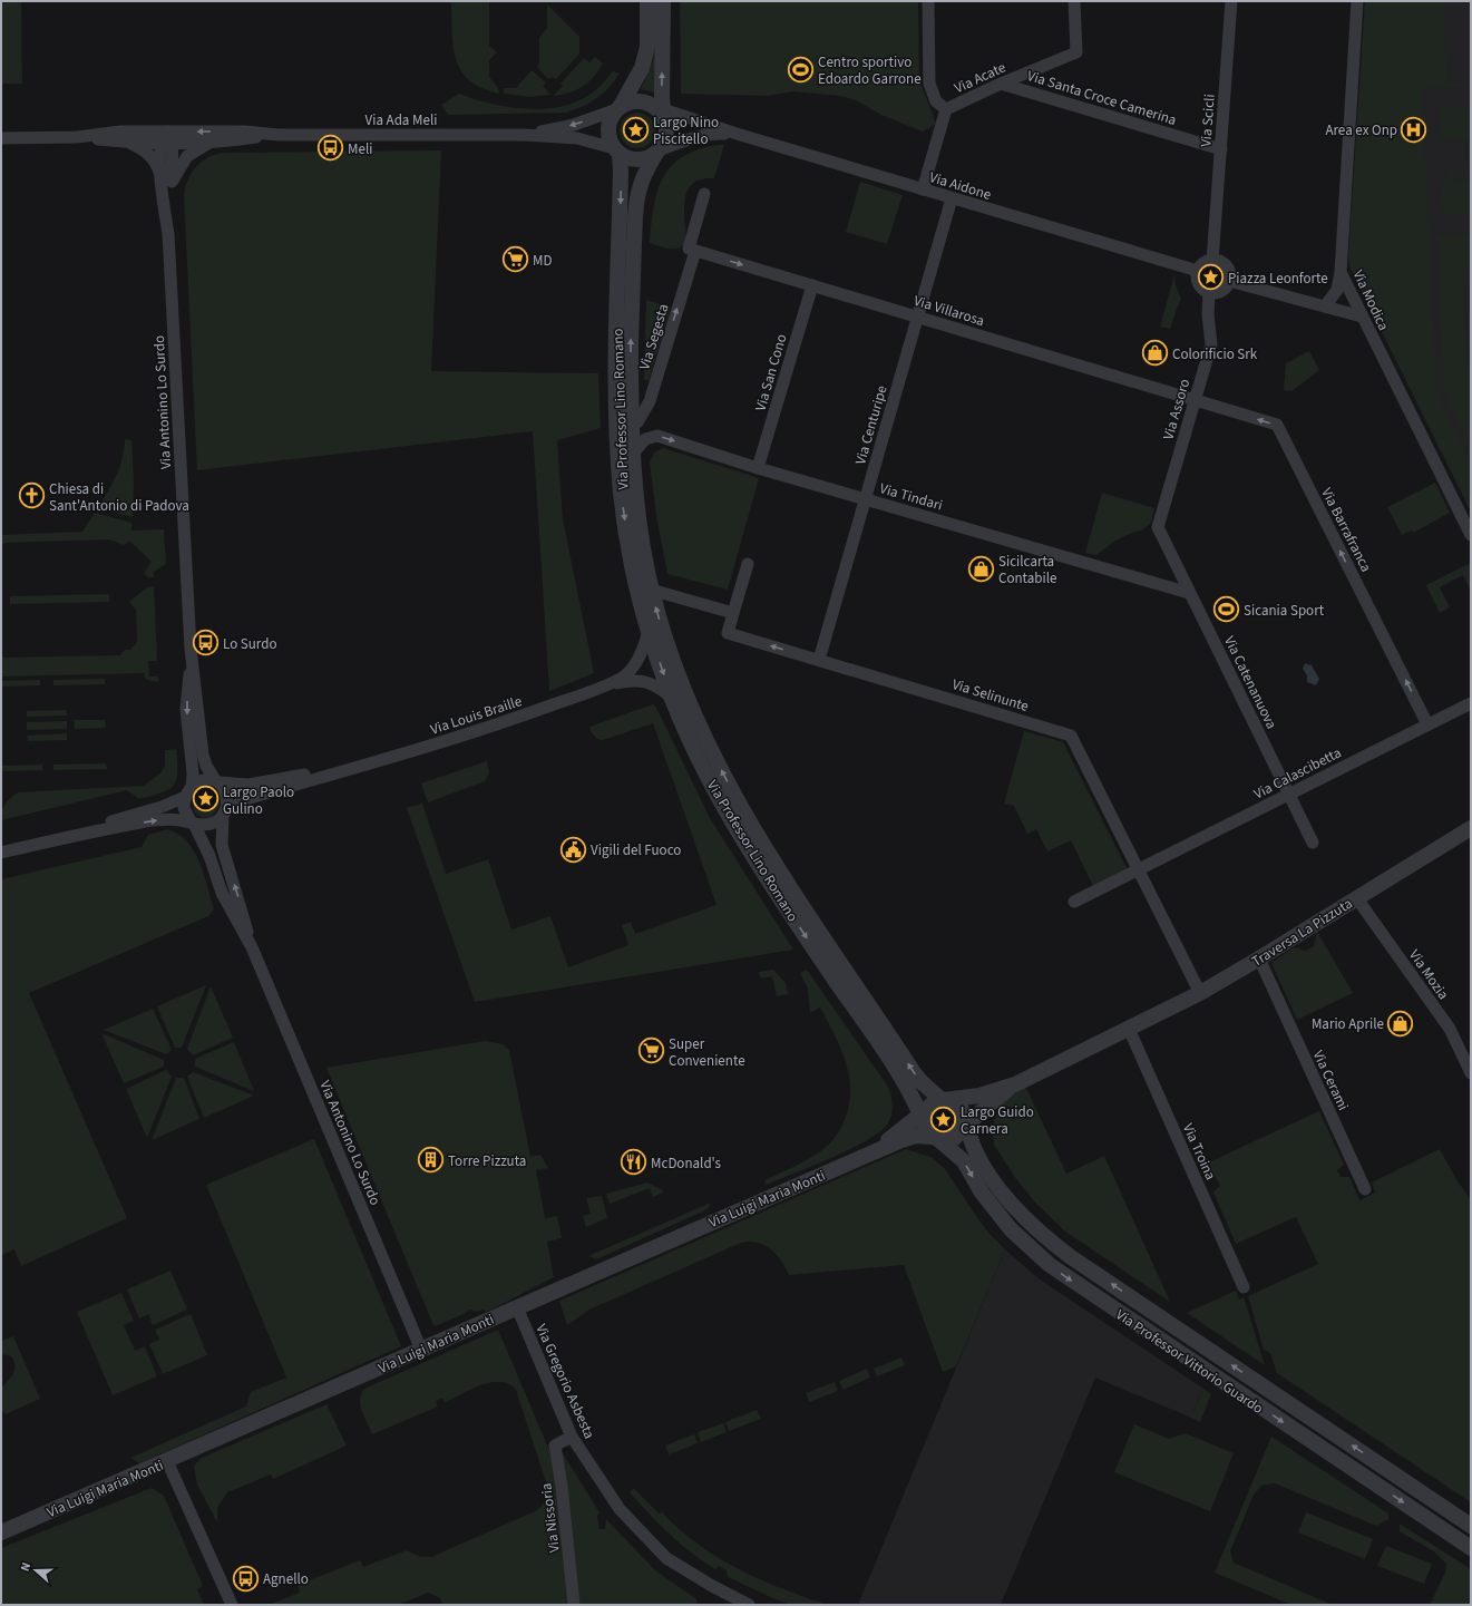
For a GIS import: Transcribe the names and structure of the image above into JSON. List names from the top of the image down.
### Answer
{
  "streets": {
    "street": [
      "Via Acate",
      "Via Santa Croce Camerina",
      "Via Ada Meli",
      "Via Scicli",
      "Via Aidone",
      "Via Modica",
      "Via Villarosa",
      "Via Segesta",
      "Via San Cono",
      "Via Antonino Lo Surdo",
      "Via Professor Lino Romano",
      "Via Assoro",
      "Via Centuripe",
      "Via Tindari",
      "Via Barrafranca",
      "Via Catenanuova",
      "Via Selinunte",
      "Via Louis Braille",
      "Via Calascibetta",
      "Traversa La Pizzuta",
      "Via Mozia",
      "Via Cerami",
      "Via Troina",
      "Via Luigi Maria Monti",
      "Via Professor Vittorio Guardo",
      "Via Gregorio Asbesta",
      "Via Nissoria"
    ]
  },
  "crossings": [
    ["Via Acate", "Via Santa Croce Camerina"],
    ["Via Santa Croce Camerina", "Via Scicli"],
    ["Via Scicli", "Via Aidone"],
    ["Via Scicli", "Via Assoro"],
    ["Via Aidone", "Via Assoro"],
    ["Via Aidone", "Via Centuripe"],
    ["Via Villarosa", "Via Segesta"],
    ["Via Villarosa", "Via San Cono"],
    ["Via Villarosa", "Via Assoro"],
    ["Via Villarosa", "Via Centuripe"],
    ["Via Villarosa", "Via Barrafranca"],
    ["Via Segesta", "Via Professor Lino Romano"],
    ["Via San Cono", "Via Tindari"],
    ["Via Antonino Lo Surdo", "Via Luigi Maria Monti"],
    ["Via Professor Lino Romano", "Via Tindari"],
    ["Via Professor Lino Romano", "Via Professor Vittorio Guardo"],
    ["Via Assoro", "Via Barrafranca"],
    ["Via Assoro", "Via Catenanuova"],
    ["Via Centuripe", "Via Tindari"],
    ["Via Centuripe", "Via Selinunte"],
    ["Via Tindari", "Via Catenanuova"],
    ["Via Barrafranca", "Via Calascibetta"],
    ["Via Catenanuova", "Via Calascibetta"],
    ["Via Selinunte", "Via Calascibetta"],
    ["Via Selinunte", "Traversa La Pizzuta"],
    ["Traversa La Pizzuta", "Via Mozia"],
    ["Traversa La Pizzuta", "Via Cerami"],
    ["Traversa La Pizzuta", "Via Troina"],
    ["Via Luigi Maria Monti", "Via Gregorio Asbesta"],
    ["Via Gregorio Asbesta", "Via Nissoria"]
  ],
  "one_way": ["Via Segesta", "Via Barrafranca"],
  "places": {
    "sports": ["Centro sportivo Edoardo Garrone", "Sicania Sport"],
    "place": [
      "Largo Nino Piscitello",
      "Piazza Leonforte",
      "Largo Paolo Gulino",
      "Largo Guido Carnera"
    ],
    "hospital": ["Area ex Onp"],
    "bus stop": ["Meli", "Lo Surdo", "Agnello"],
    "supermarket": ["MD", "Super Conveniente"],
    "shop": ["Colorificio Srk", "Sicilcarta Contabile", "Mario Aprile"],
    "church": ["Chiesa di Sant'Antonio di Padova"],
    "public building": ["Vigili del Fuoco"],
    "building": ["Torre Pizzuta"],
    "restaurant": ["McDonald's"]
  },
  "north": "left"
}
